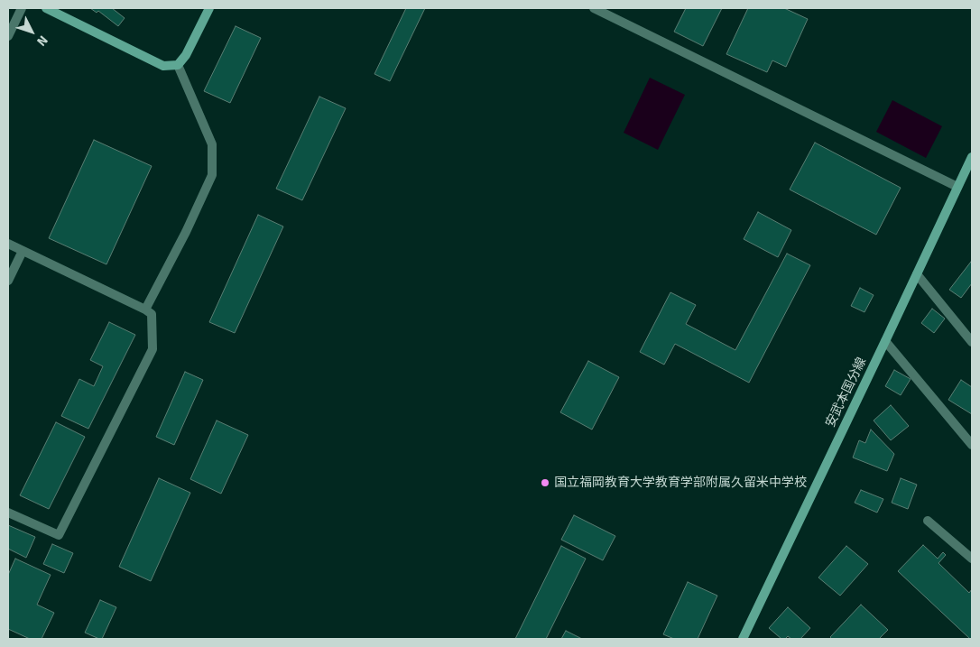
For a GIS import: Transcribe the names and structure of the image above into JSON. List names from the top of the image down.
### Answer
{
  "streets": {
    "main road": ["安武本国分線"]
  },
  "places": ["国立福岡教育大学教育学部附属久留米中学校"],
  "north": "bottom right"
}
